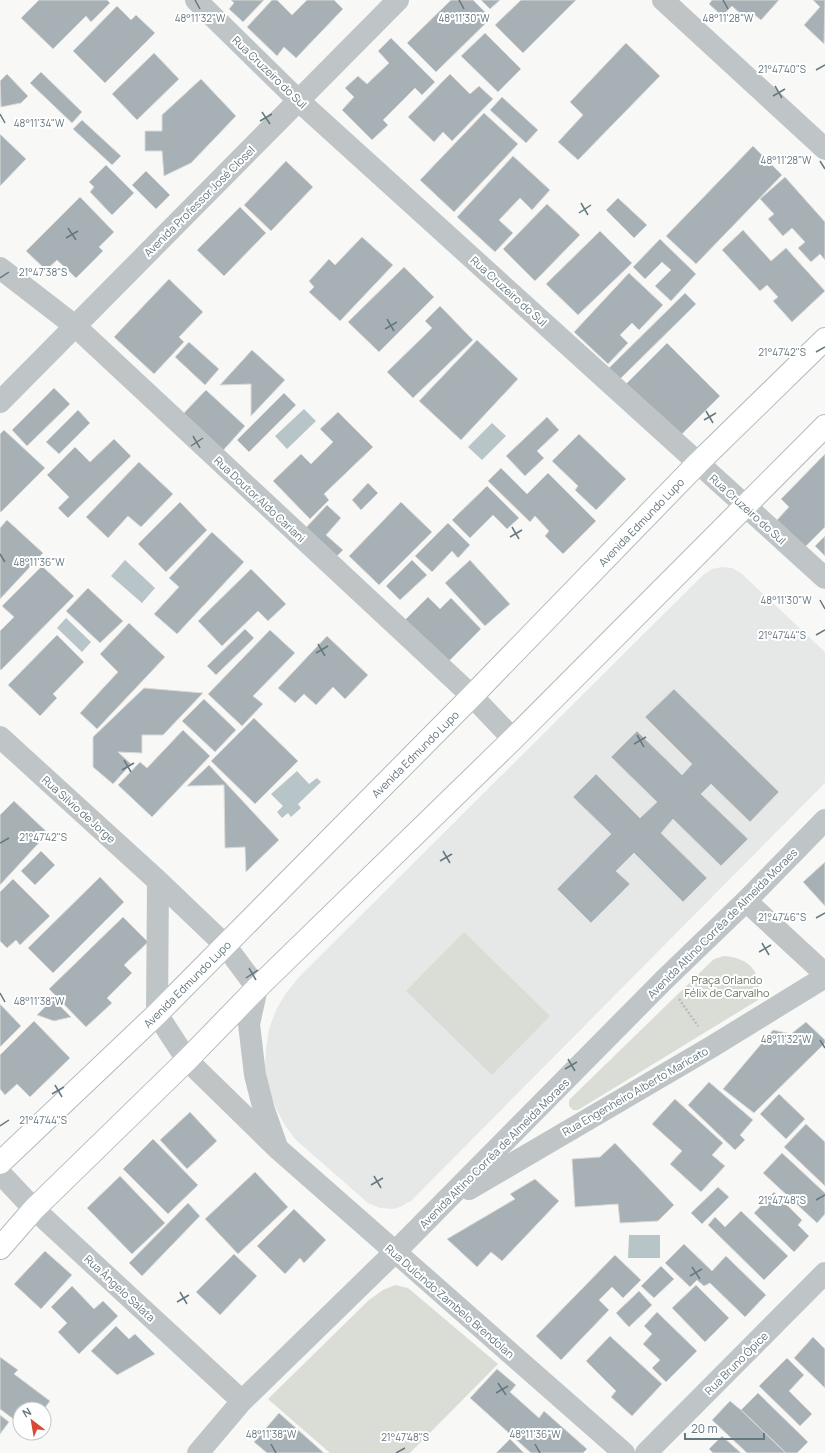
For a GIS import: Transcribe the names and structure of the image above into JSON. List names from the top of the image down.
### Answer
{
  "streets": {
    "street": [
      "Rua Cruzeiro do Sul",
      "Avenida Professor José Closel",
      "Rua Doutor Aldo Cariani",
      "Avenida Edmundo Lupo",
      "Rua Silvio de Jorge",
      "Avenida Altino Corrêa de Almeida Moraes",
      "Rua Engenheiro Alberto Maricato",
      "Rua Ângelo Salata",
      "Rua Dulcindo Zambelo Brendolan",
      "Rua Bruno Ópice"
    ]
  },
  "crossings": [
    ["Rua Cruzeiro do Sul", "Avenida Professor José Closel"],
    ["Rua Cruzeiro do Sul", "Avenida Edmundo Lupo"],
    ["Avenida Professor José Closel", "Rua Doutor Aldo Cariani"],
    ["Rua Doutor Aldo Cariani", "Avenida Edmundo Lupo"],
    ["Avenida Edmundo Lupo", "Rua Silvio de Jorge"],
    ["Avenida Edmundo Lupo", "Rua Dulcindo Zambelo Brendolan"],
    ["Rua Silvio de Jorge", "Rua Dulcindo Zambelo Brendolan"],
    ["Avenida Altino Corrêa de Almeida Moraes", "Rua Engenheiro Alberto Maricato"],
    ["Avenida Altino Corrêa de Almeida Moraes", "Rua Ângelo Salata"],
    ["Avenida Altino Corrêa de Almeida Moraes", "Rua Dulcindo Zambelo Brendolan"]
  ],
  "parks": ["Praça Orlando Félix de Carvalho"],
  "scale_bar": "20 m",
  "north": "top left",
  "coordinates": [
    "48°11'30\"W",
    "48°11'28\"W",
    "48°11'32\"W",
    "21°47'40\"S",
    "48°11'34\"W",
    "21°47'38\"S",
    "21°47'42\"S",
    "48°11'36\"W",
    "21°47'44\"S",
    "21°47'46\"S",
    "48°11'38\"W",
    "21°47'48\"S"
  ]
}
